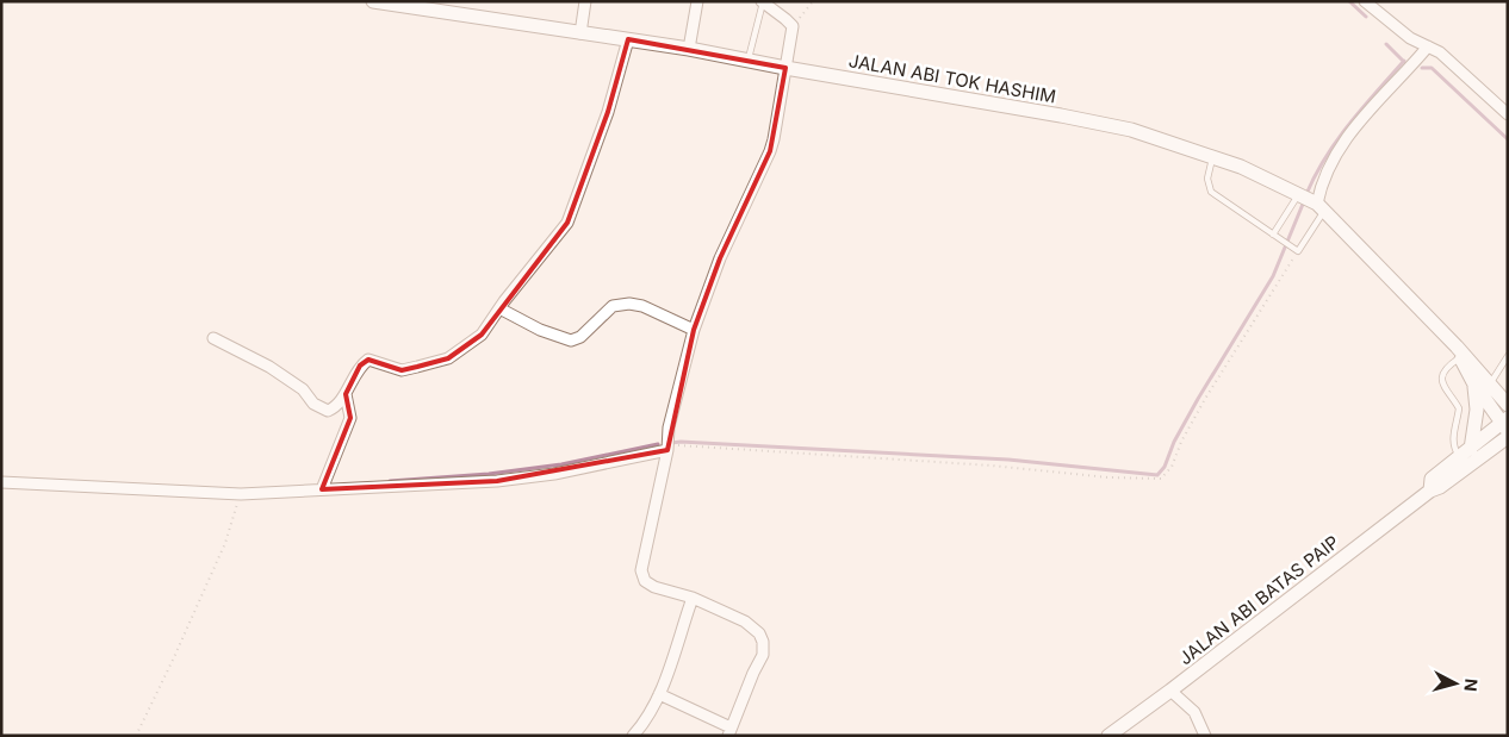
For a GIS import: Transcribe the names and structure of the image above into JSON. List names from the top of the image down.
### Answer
{
  "streets": {
    "main road": ["JALAN ABI TOK HASHIM", "JALAN ABI BATAS PAIP"]
  },
  "crossings": [
    ["JALAN ABI TOK HASHIM", "JALAN ABI BATAS PAIP"]
  ],
  "north": "right"
}
